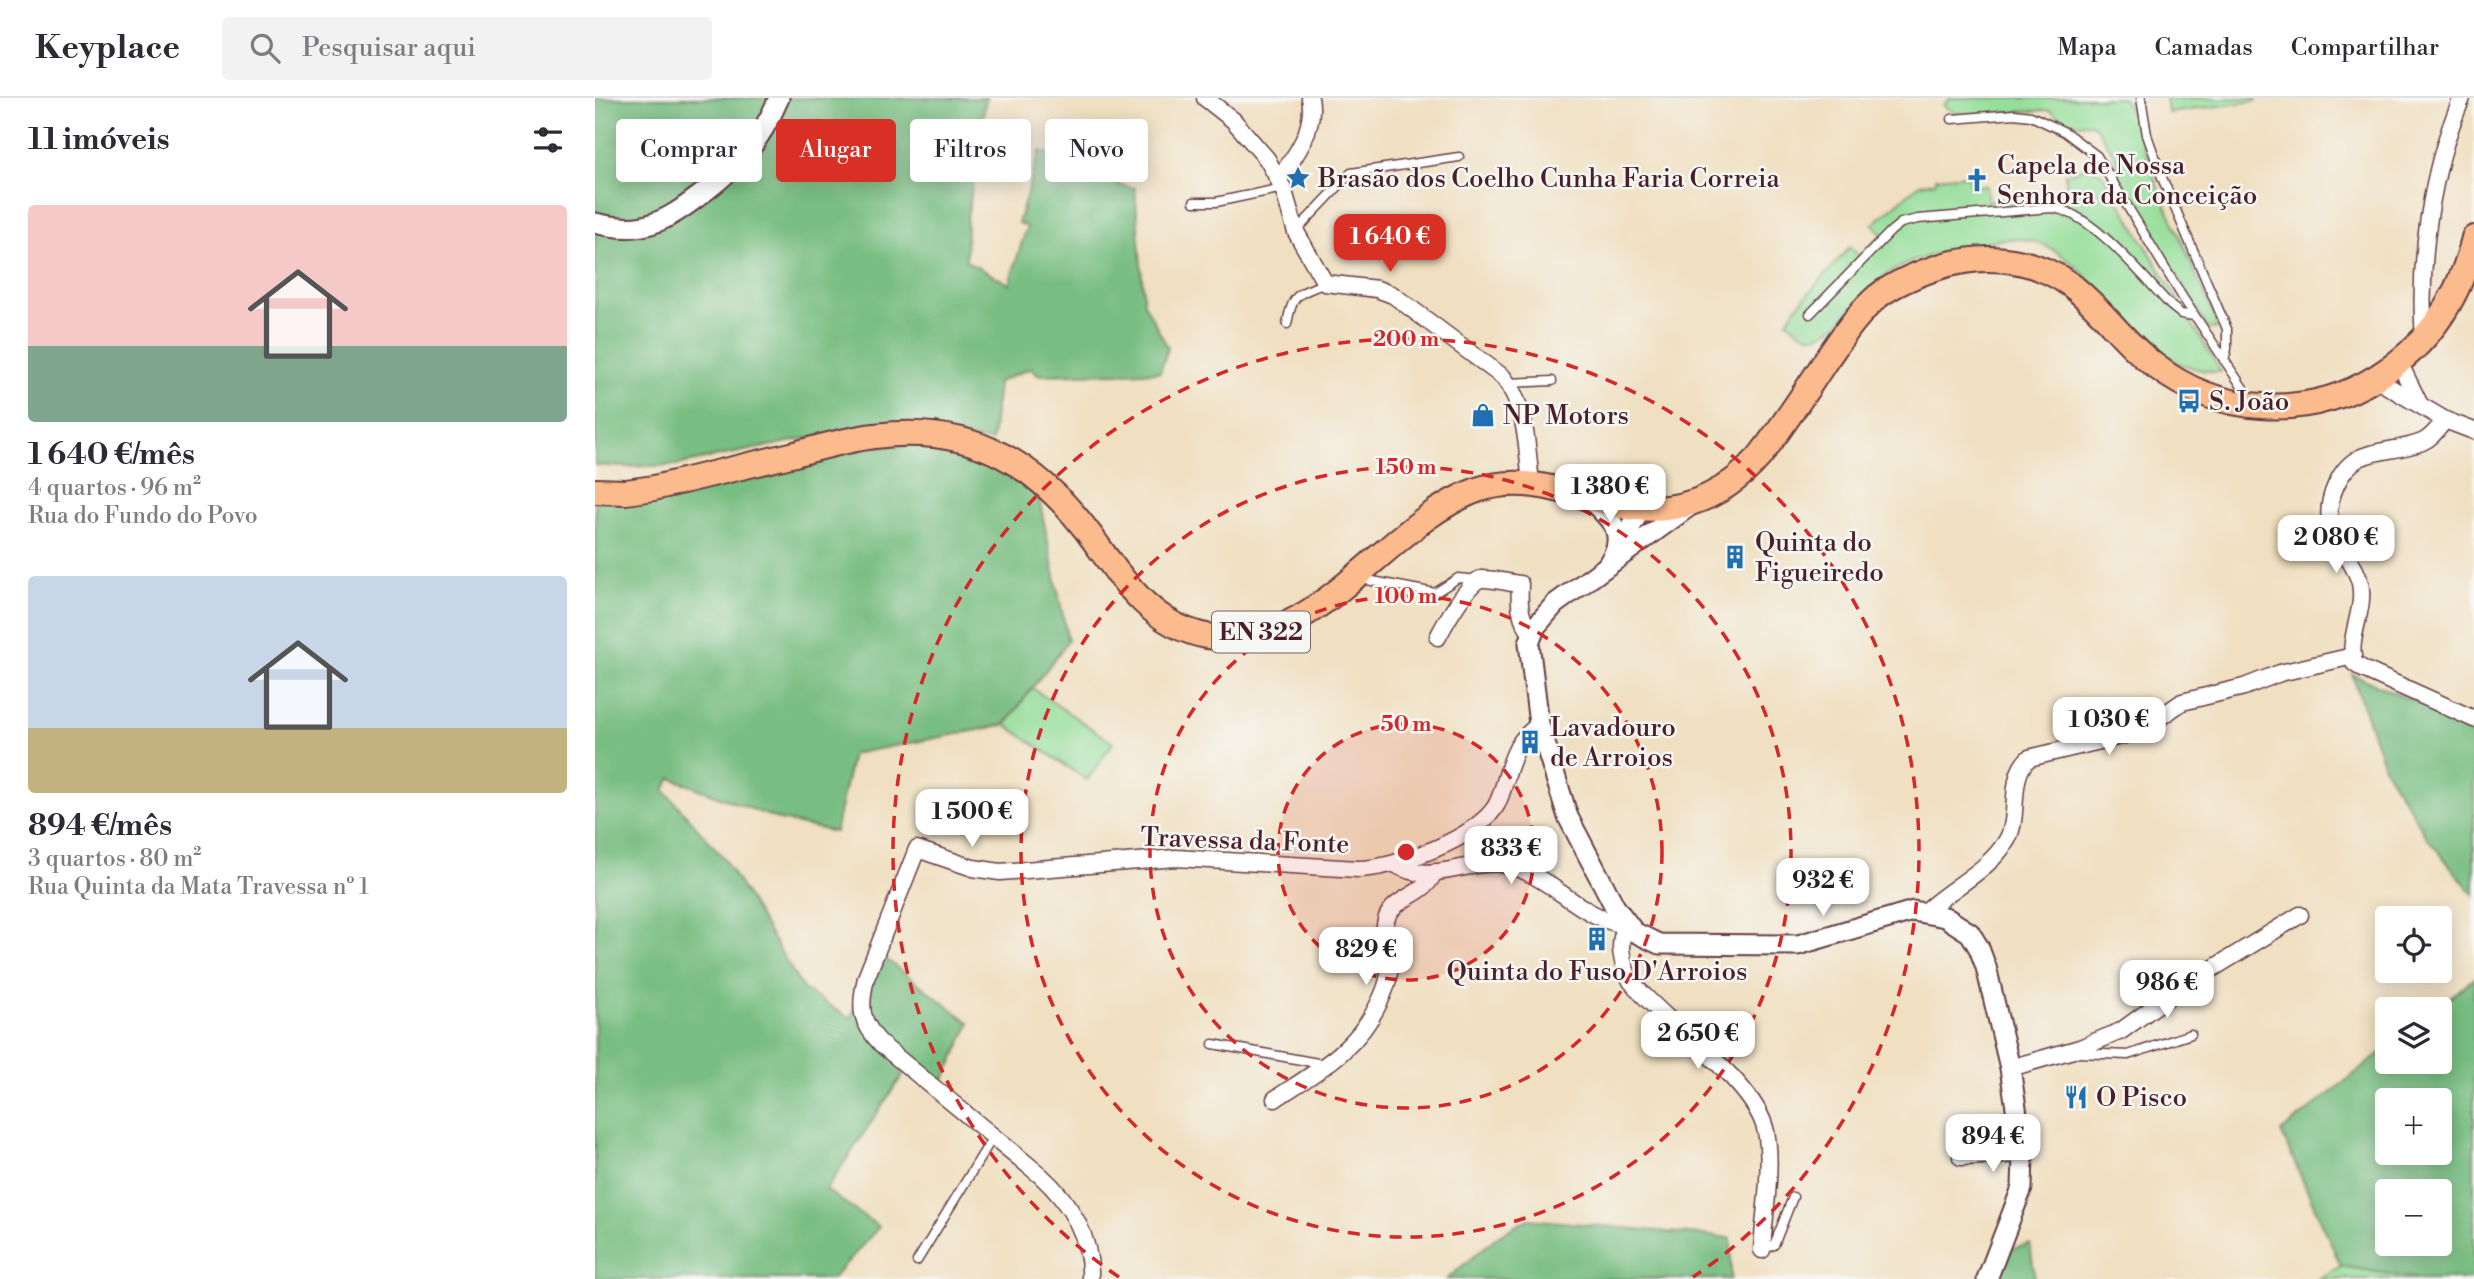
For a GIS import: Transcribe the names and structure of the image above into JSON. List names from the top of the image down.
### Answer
{
  "streets": {
    "main road": ["EN 322"],
    "street": ["Travessa da Fonte"]
  },
  "places": {
    "place": ["Brasão dos Coelho Cunha Faria Correia"],
    "church": ["Capela de Nossa Senhora da Conceição"],
    "bus stop": ["S. João"],
    "shop": ["NP Motors"],
    "building": ["Quinta do Figueiredo", "Lavadouro de Arroios", "Quinta do Fuso D'Arroios"],
    "restaurant": ["O Pisco"]
  },
  "page": {
    "header": "Keyplace",
    "search": "Pesquisar aqui",
    "nav": ["Mapa", "Camadas", "Compartilhar"],
    "heading": "11 imóveis",
    "chip": [
      "Comprar",
      "Alugar",
      "Filtros",
      "Novo"
    ],
    "list": [
      {
        "name": "1 640 €/mês",
        "note": "4 quartos · 96 m² · Rua do Fundo do Povo"
      },
      {
        "name": "894 €/mês",
        "note": "3 quartos · 80 m² · Rua Quinta da Mata Travessa nº 1"
      }
    ],
    "price": [
      "1 640 €",
      "1 380 €",
      "2 080 €",
      "1 030 €",
      "1 500 €",
      "833 €",
      "932 €",
      "829 €",
      "986 €",
      "2 650 €",
      "894 €"
    ],
    "map_buttons": ["+", "−"]
  },
  "rings": [
    "200 m",
    "150 m",
    "100 m",
    "50 m"
  ]
}
